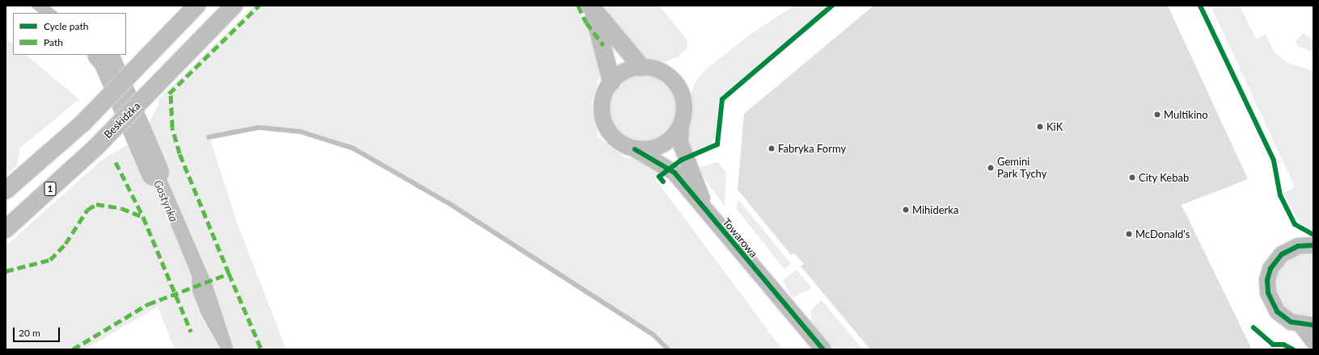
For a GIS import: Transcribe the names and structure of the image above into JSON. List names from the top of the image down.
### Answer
{
  "streets": {
    "main road": ["Beskidzka", "1"],
    "street": ["Towarowa"]
  },
  "water": ["Gostynka"],
  "places": [
    "Multikino",
    "KiK",
    "Fabryka Formy",
    "Gemini Park Tychy",
    "City Kebab",
    "Mihiderka",
    "McDonald's"
  ],
  "legend": ["Cycle path", "Path"],
  "scale_bar": "20 m"
}
